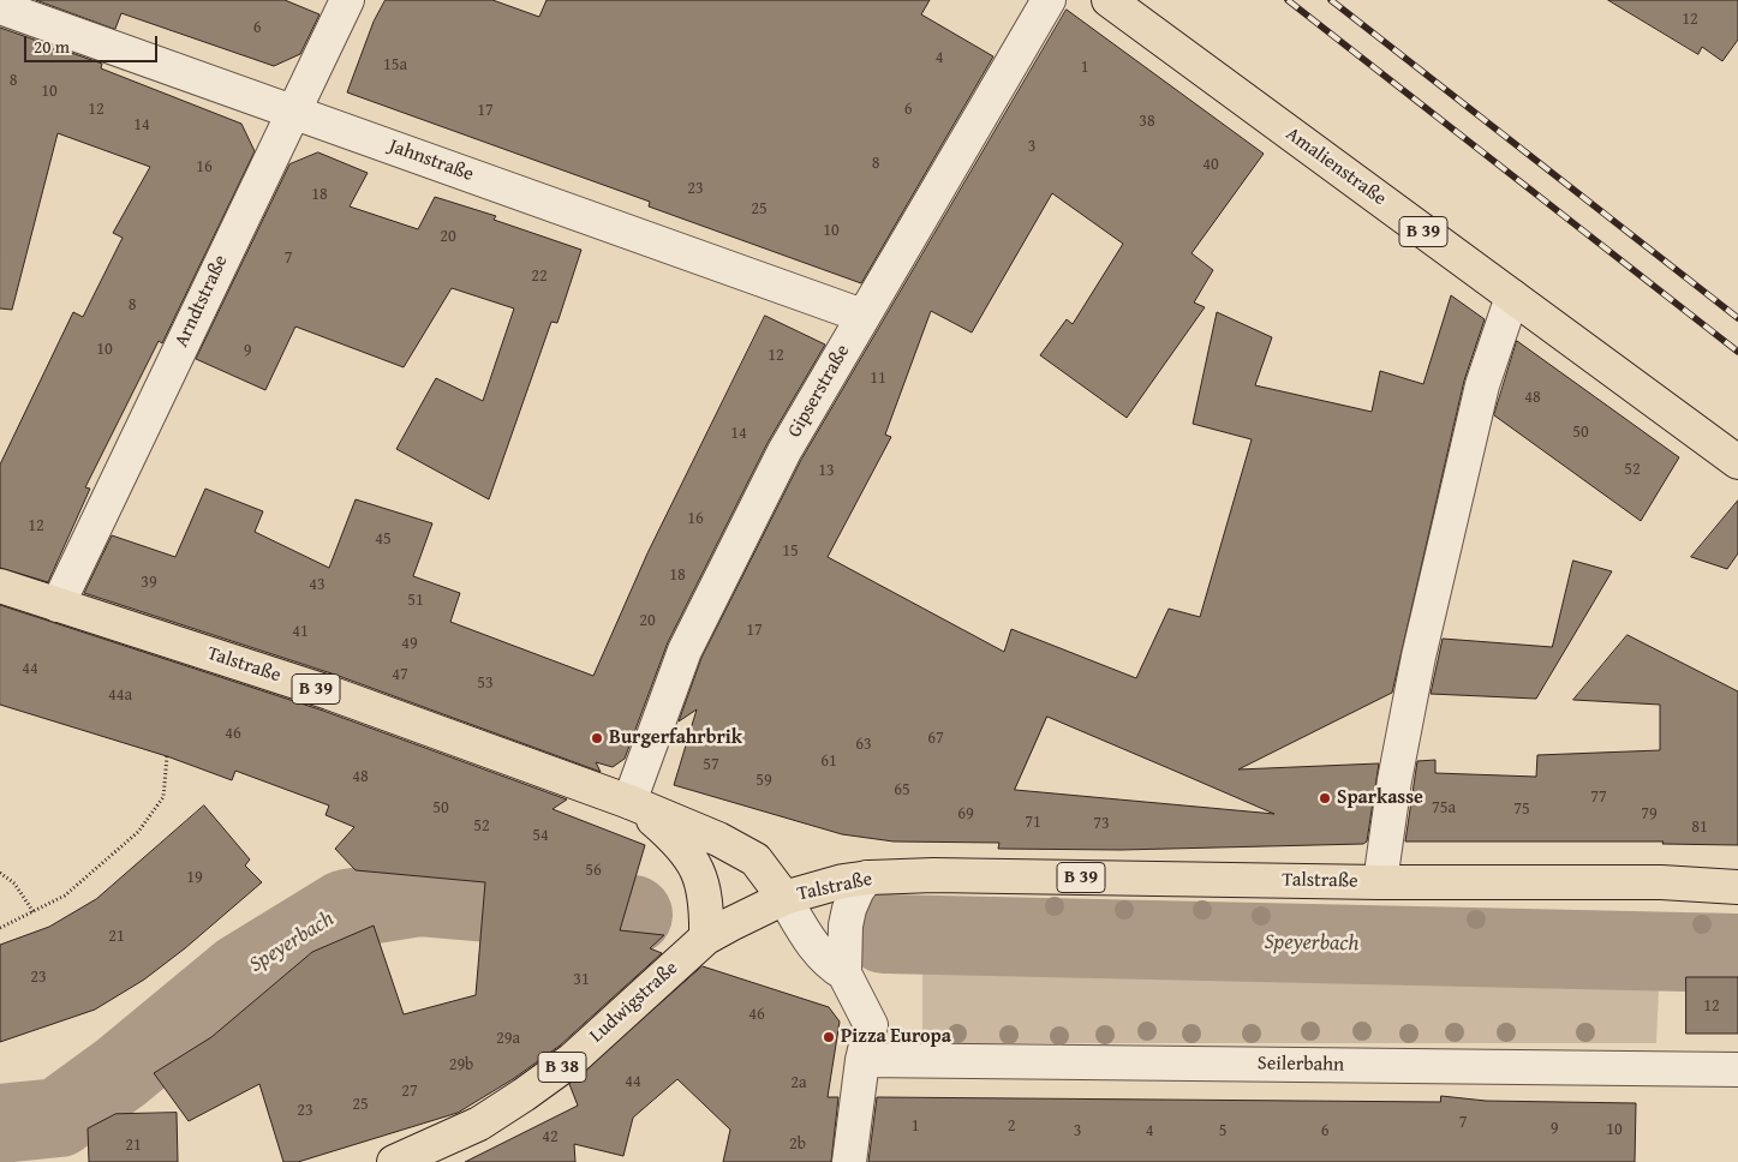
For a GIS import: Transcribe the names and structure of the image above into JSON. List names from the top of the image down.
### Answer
{
  "streets": {
    "main road": [
      "Amalienstraße",
      "B 39",
      "Talstraße",
      "Ludwigstraße",
      "B 38"
    ],
    "street": [
      "Jahnstraße",
      "Arndtstraße",
      "Gipserstraße",
      "Seilerbahn"
    ]
  },
  "crossings": [
    ["Jahnstraße", "Arndtstraße"],
    ["Jahnstraße", "Gipserstraße"],
    ["Arndtstraße", "Talstraße"],
    ["Gipserstraße", "Talstraße"],
    ["Talstraße", "Ludwigstraße"]
  ],
  "water": ["Speyerbach"],
  "places": ["Burgerfahrbrik", "Sparkasse", "Pizza Europa"],
  "house_numbers": [
    "12",
    "6",
    "4",
    "15a",
    "1",
    "8",
    "10",
    "12",
    "6",
    "17",
    "38",
    "14",
    "3",
    "8",
    "40",
    "16",
    "23",
    "18",
    "25",
    "10",
    "20",
    "7",
    "22",
    "8",
    "10",
    "9",
    "12",
    "11",
    "48",
    "50",
    "14",
    "52",
    "13",
    "16",
    "12",
    "45",
    "15",
    "18",
    "39",
    "43",
    "51",
    "20",
    "17",
    "41",
    "49",
    "44",
    "47",
    "53",
    "44a",
    "46",
    "67",
    "63",
    "61",
    "57",
    "48",
    "59",
    "65",
    "77",
    "50",
    "75a",
    "75",
    "69",
    "79",
    "71",
    "73",
    "52",
    "81",
    "54",
    "56",
    "19",
    "21",
    "23",
    "31",
    "12",
    "46",
    "29a",
    "29b",
    "44",
    "2a",
    "27",
    "25",
    "23",
    "7",
    "1",
    "2",
    "9",
    "10",
    "3",
    "4",
    "5",
    "6",
    "42",
    "2b",
    "21"
  ],
  "scale_bar": "20 m"
}
